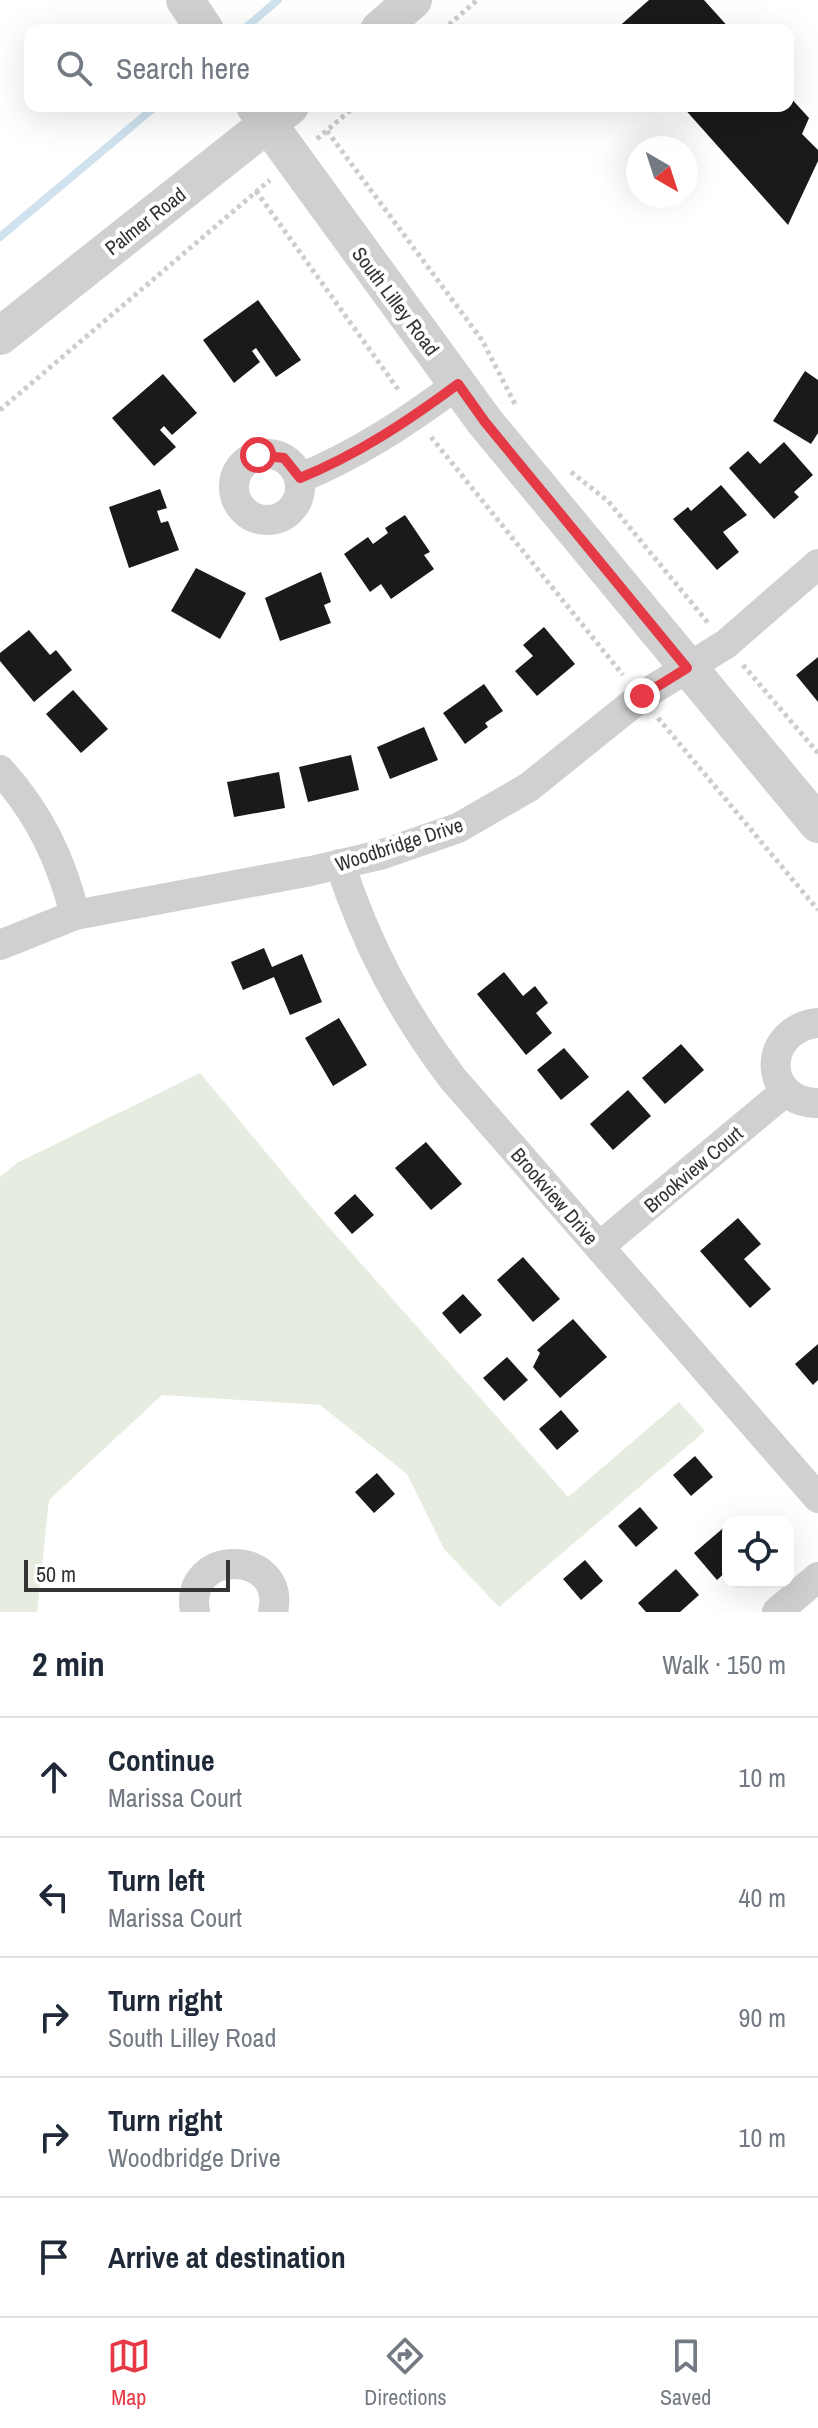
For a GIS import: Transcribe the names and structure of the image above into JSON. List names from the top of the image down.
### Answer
{
  "streets": {
    "street": [
      "Palmer Road",
      "South Lilley Road",
      "Woodbridge Drive",
      "Brookview Court",
      "Brookview Drive"
    ]
  },
  "crossings": [
    ["Palmer Road", "South Lilley Road"],
    ["South Lilley Road", "Woodbridge Drive"],
    ["Woodbridge Drive", "Brookview Drive"],
    ["Brookview Court", "Brookview Drive"]
  ],
  "scale_bar": "50 m",
  "north": "bottom right",
  "page": {
    "search": "Search here",
    "scale": "50 m",
    "heading": ["2 min", "Walk · 150 m"],
    "list": [
      ["Continue", "Marissa Court", "10 m"],
      ["Turn left", "Marissa Court", "40 m"],
      ["Turn right", "South Lilley Road", "90 m"],
      ["Turn right", "Woodbridge Drive", "10 m"],
      "Arrive at destination"
    ],
    "nav": ["Map", "Directions", "Saved"]
  }
}
